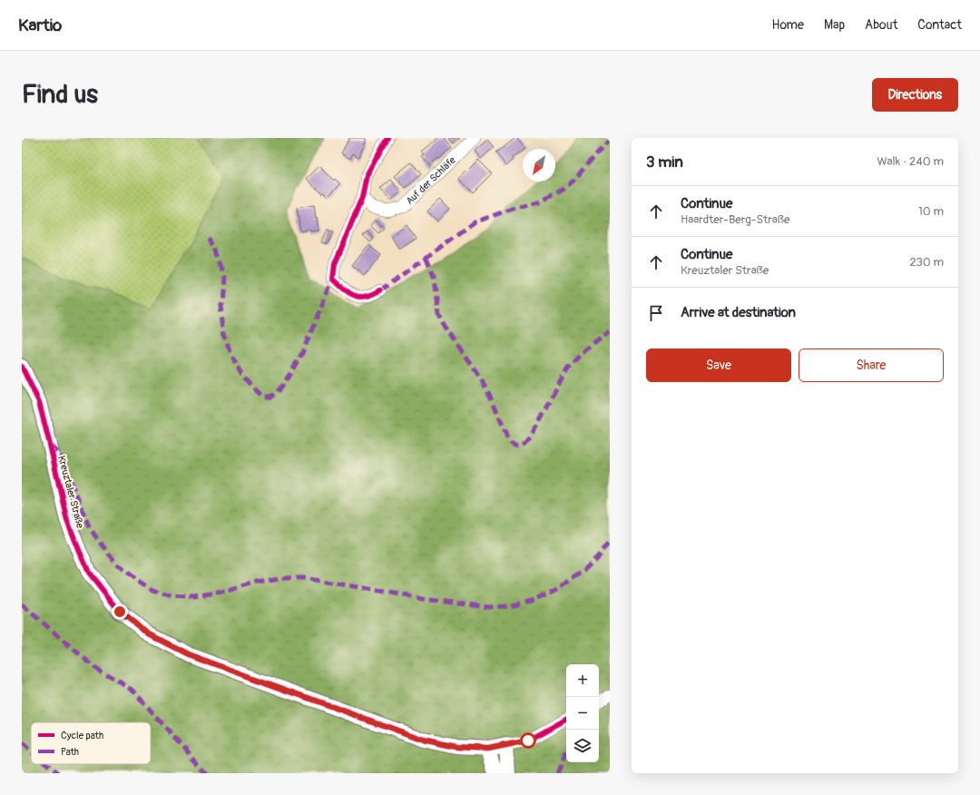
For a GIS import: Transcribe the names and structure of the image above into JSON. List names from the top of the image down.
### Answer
{
  "streets": {
    "street": ["Auf der Schläfe", "Kreuztaler Straße"]
  },
  "legend": ["Cycle path", "Path"],
  "north": "bottom left",
  "page": {
    "header": "Kartio",
    "nav": [
      "Home",
      "Map",
      "About",
      "Contact"
    ],
    "buttons": [
      "Directions",
      ["Save", "Share"]
    ],
    "title": "Find us",
    "heading": ["3 min", "Walk · 240 m"],
    "list": [
      ["Continue", "Haardter-Berg-Straße", "10 m"],
      ["Continue", "Kreuztaler Straße", "230 m"],
      "Arrive at destination"
    ],
    "map_buttons": ["+", "−"]
  }
}
